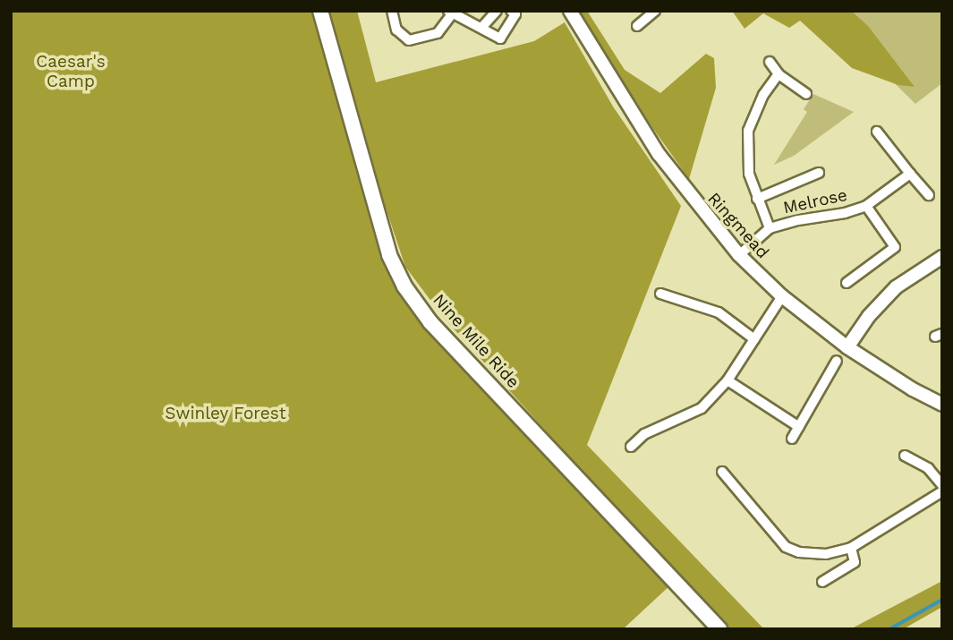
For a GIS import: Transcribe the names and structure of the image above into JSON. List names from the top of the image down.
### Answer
{
  "streets": {
    "main road": ["Nine Mile Ride"],
    "street": ["Melrose", "Ringmead"]
  },
  "crossings": [
    ["Melrose", "Ringmead"]
  ],
  "parks": ["Caesar's Camp", "Swinley Forest"]
}
